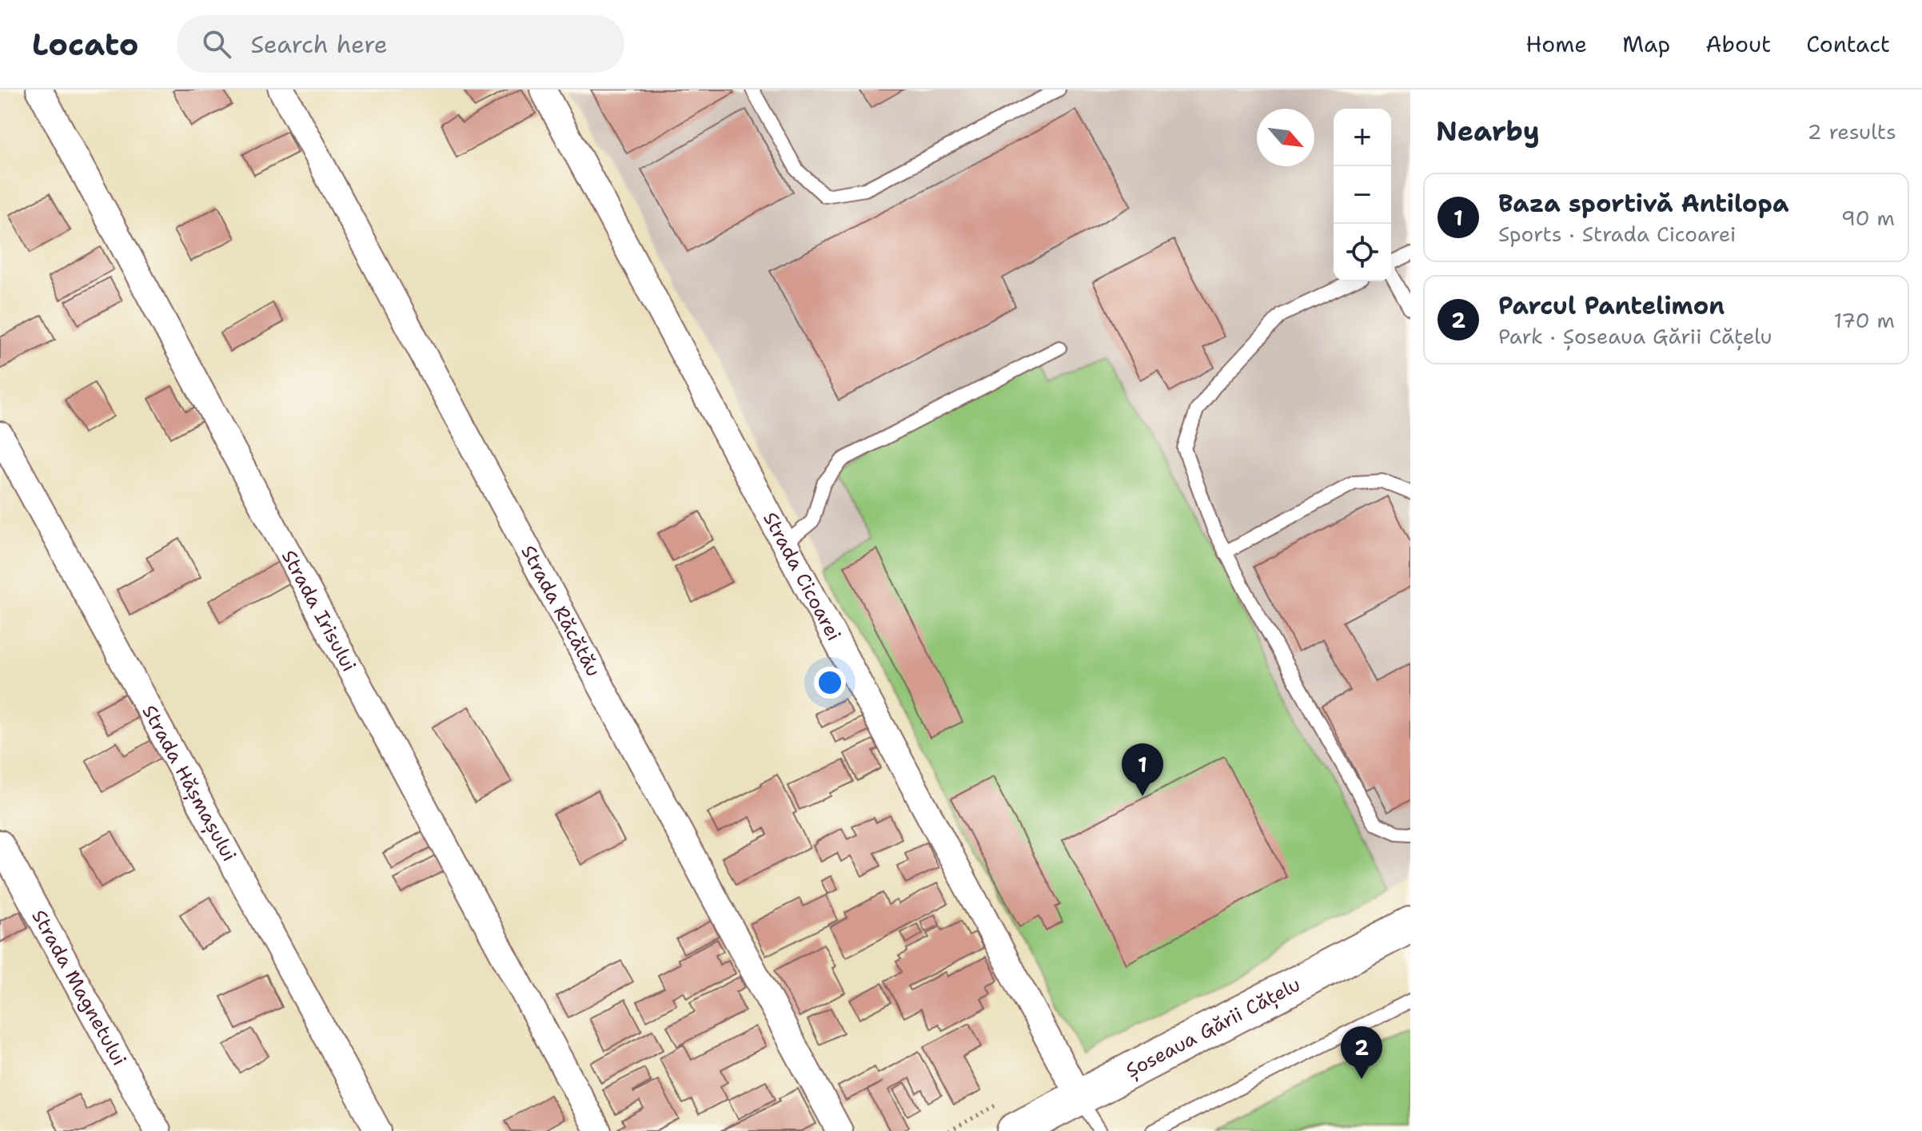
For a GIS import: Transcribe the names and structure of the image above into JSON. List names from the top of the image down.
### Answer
{
  "streets": {
    "main road": ["Șoseaua Gării Cățelu"],
    "street": [
      "Strada Cicoarei",
      "Strada Irisului",
      "Strada Răcătău",
      "Strada Hășmașului",
      "Strada Magnetului"
    ]
  },
  "crossings": [
    ["Strada Cicoarei", "Șoseaua Gării Cățelu"]
  ],
  "north": "bottom right",
  "page": {
    "header": "Locato",
    "search": "Search here",
    "nav": [
      "Home",
      "Map",
      "About",
      "Contact"
    ],
    "heading": ["Nearby", "2 results"],
    "map_buttons": ["+", "−"],
    "list": [
      {
        "mark": "1",
        "name": "Baza sportivă Antilopa",
        "note": "Sports · Strada Cicoarei",
        "value": "90 m"
      },
      {
        "mark": "2",
        "name": "Parcul Pantelimon",
        "note": "Park · Șoseaua Gării Cățelu",
        "value": "170 m"
      }
    ],
    "pins": ["1", "2"]
  }
}
